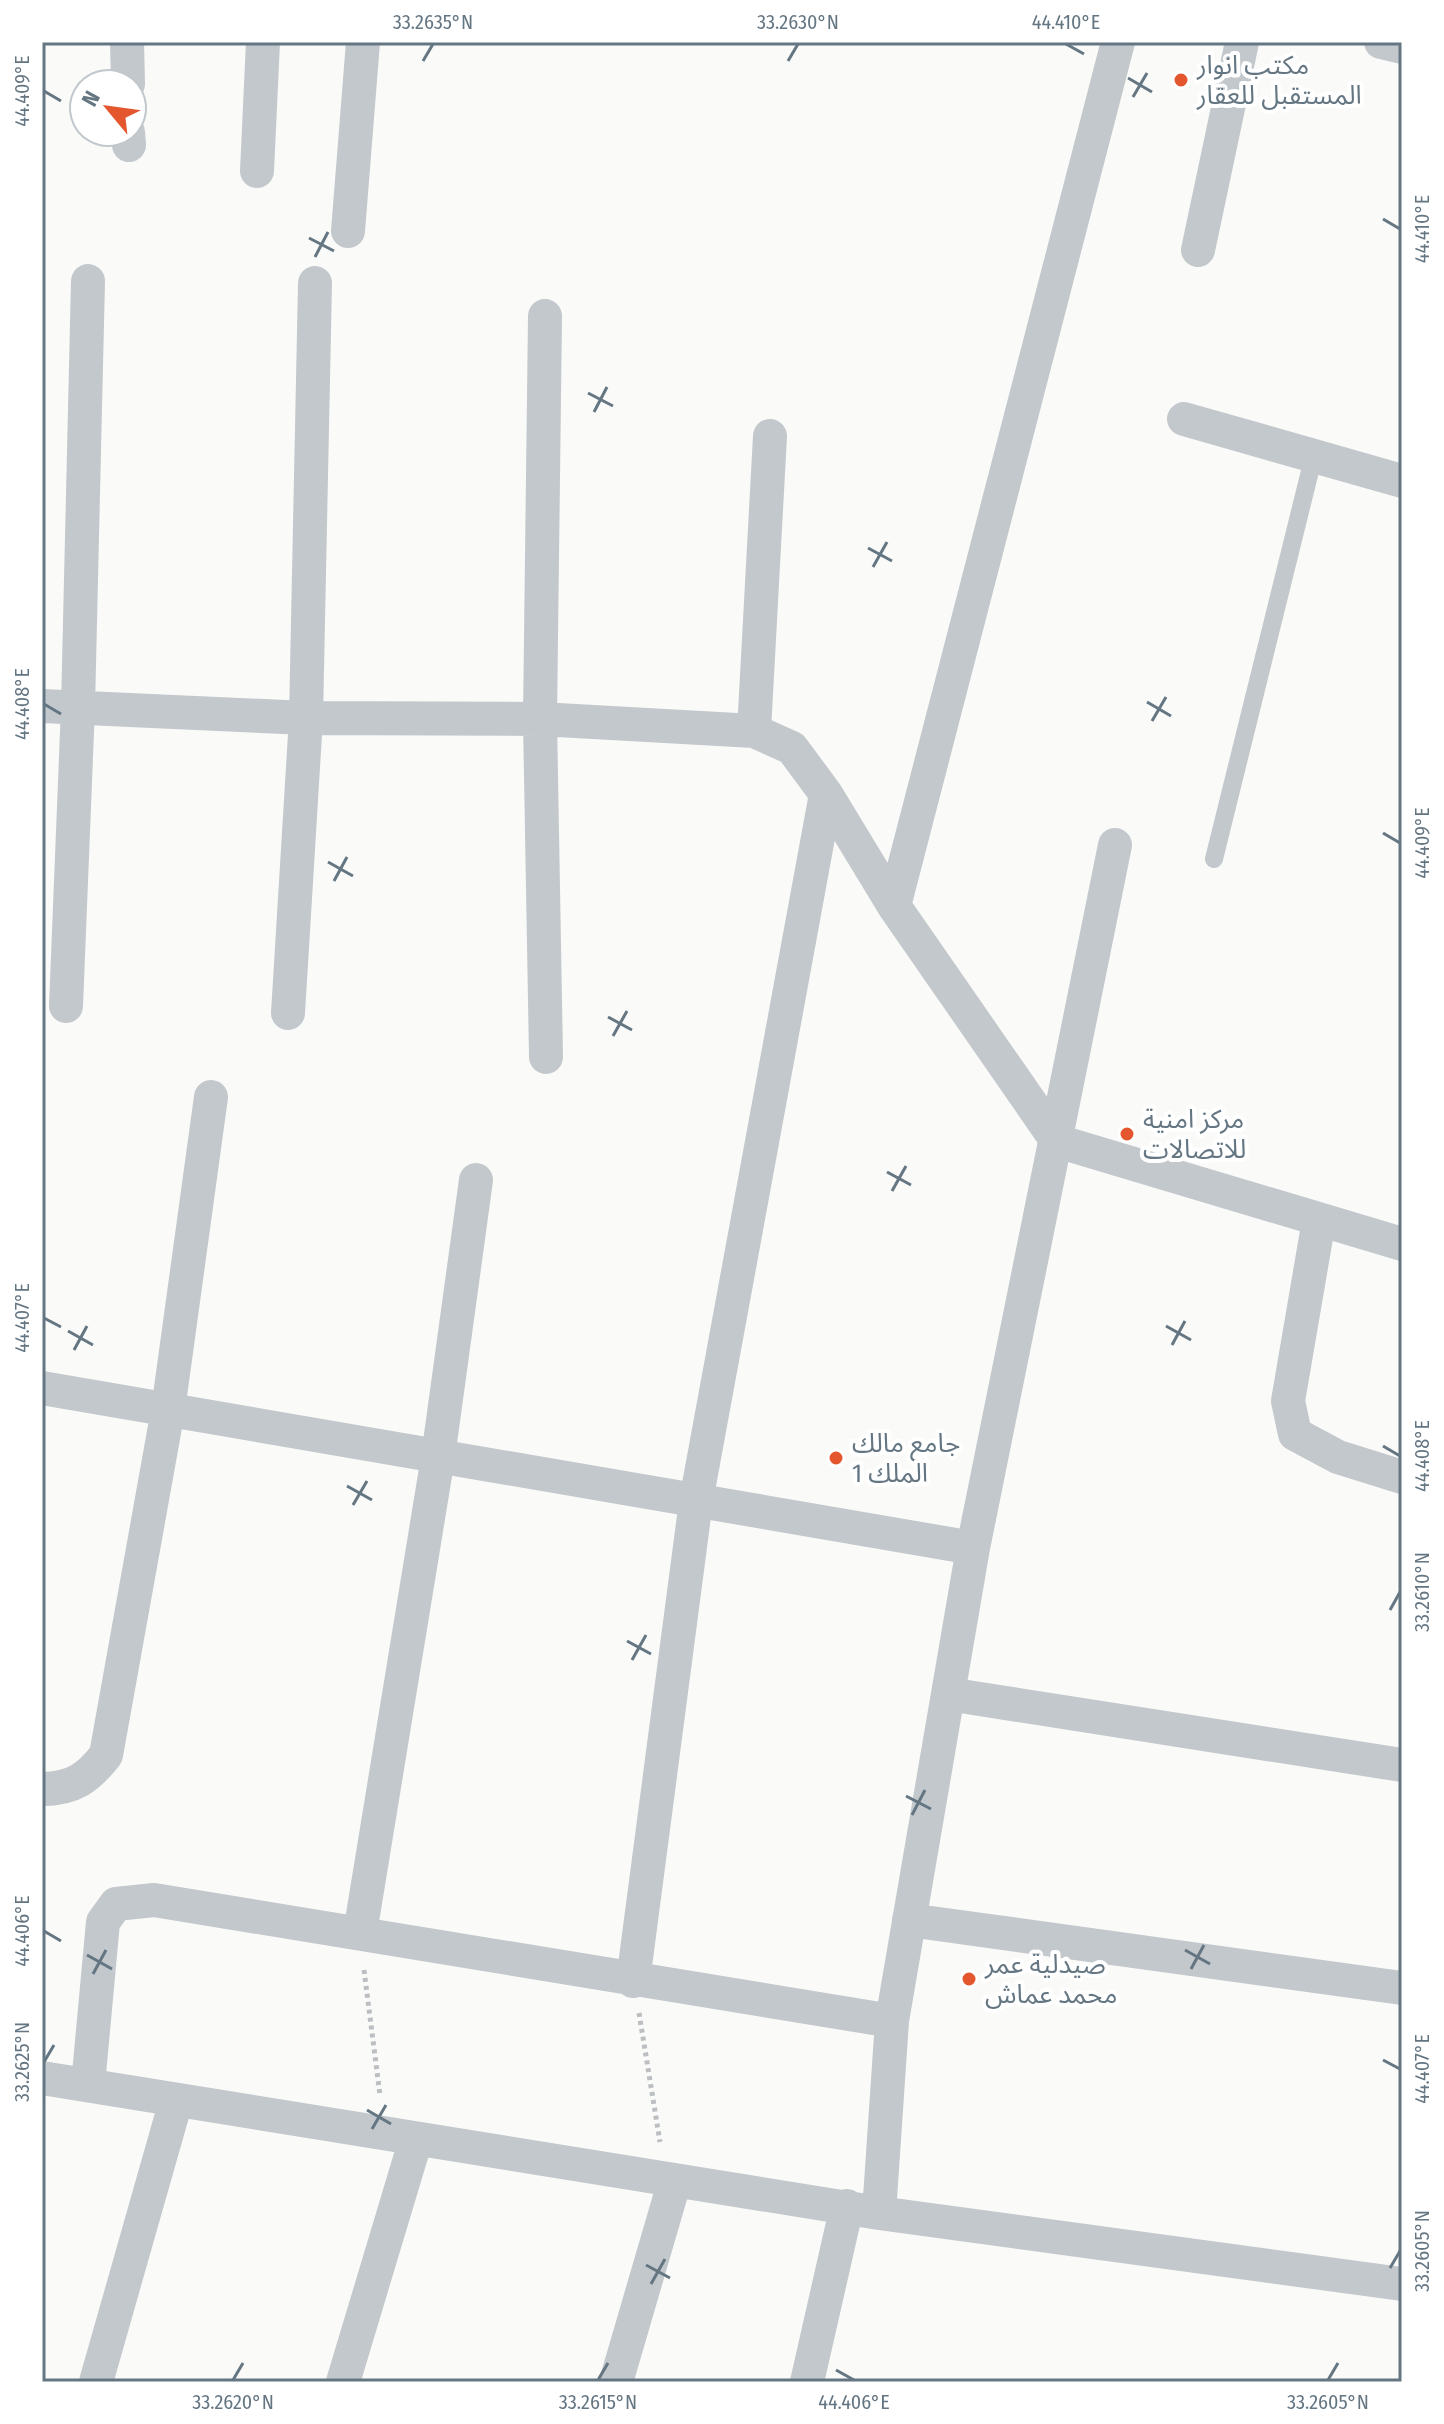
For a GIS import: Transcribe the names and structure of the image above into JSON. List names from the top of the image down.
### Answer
{
  "places": [
    "مكتب انوار المستقبل للعقار",
    "مركز امنية للاتصالات",
    "جامع مالك الملك 1",
    "صيدلية عمر محمد عماش"
  ],
  "north": "top left",
  "coordinates": [
    "33.2635°N",
    "33.2630°N",
    "44.410°E",
    "44.409°E",
    "44.408°E",
    "44.407°E",
    "33.2610°N",
    "44.406°E",
    "33.2625°N",
    "33.2605°N",
    "33.2620°N",
    "33.2615°N"
  ]
}
